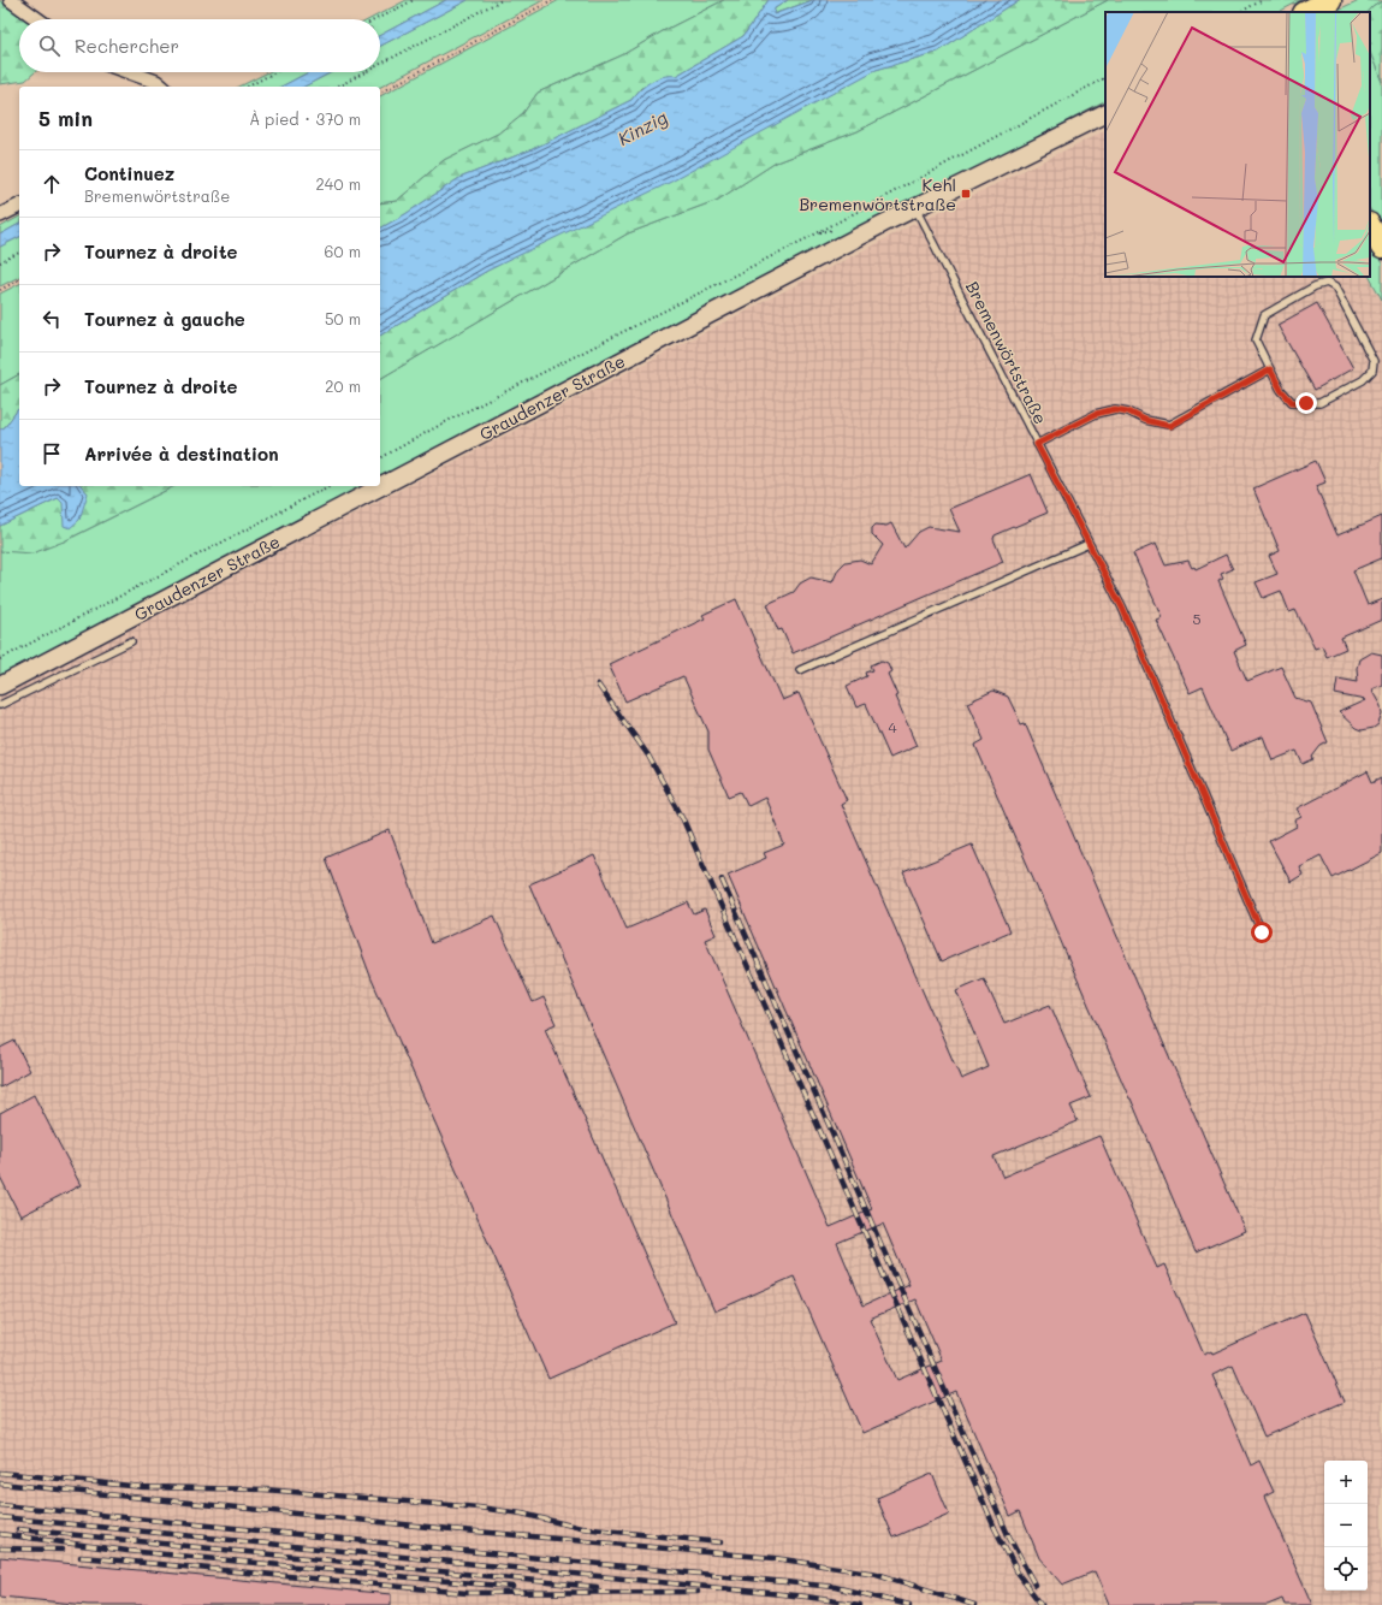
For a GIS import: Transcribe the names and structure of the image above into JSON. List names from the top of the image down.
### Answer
{
  "streets": {
    "street": ["Graudenzer Straße"],
    "lane": ["Bremenwörtstraße"]
  },
  "crossings": [
    ["Bremenwörtstraße", "Graudenzer Straße"]
  ],
  "water": ["Kinzig"],
  "places": {
    "transit": ["Kehl Bremenwörtstraße"]
  },
  "house_numbers": ["5", "4"],
  "page": {
    "search": "Rechercher",
    "heading": ["5 min", "À pied · 370 m"],
    "list": [
      ["Continuez", "Bremenwörtstraße", "240 m"],
      ["Tournez à droite", "60 m"],
      ["Tournez à gauche", "50 m"],
      ["Tournez à droite", "20 m"],
      "Arrivée à destination"
    ],
    "map_buttons": ["+", "−"]
  }
}
